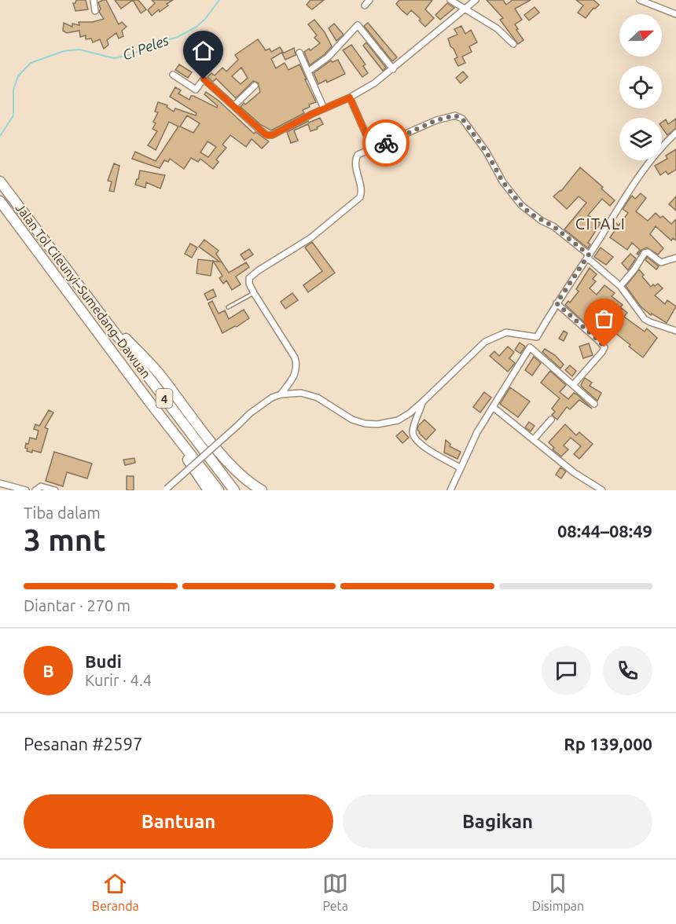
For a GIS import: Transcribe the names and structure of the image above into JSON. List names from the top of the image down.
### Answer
{
  "streets": {
    "highway": ["Jalan Tol Cileunyi–Sumedang–Dawuan", "4"]
  },
  "districts": ["CITALI"],
  "water": ["Ci Peles"],
  "north": "right",
  "page": {
    "heading": ["3 mnt", "Tiba dalam", "08:44–08:49"],
    "panel": [
      "Budi",
      "Kurir · 4.4",
      "Pesanan #2597",
      "Rp 139,000"
    ],
    "bar": "Diantar · 270 m",
    "round": "B",
    "buttons": ["Bantuan", "Bagikan"],
    "tabs": ["Beranda", "Peta", "Disimpan"]
  }
}
